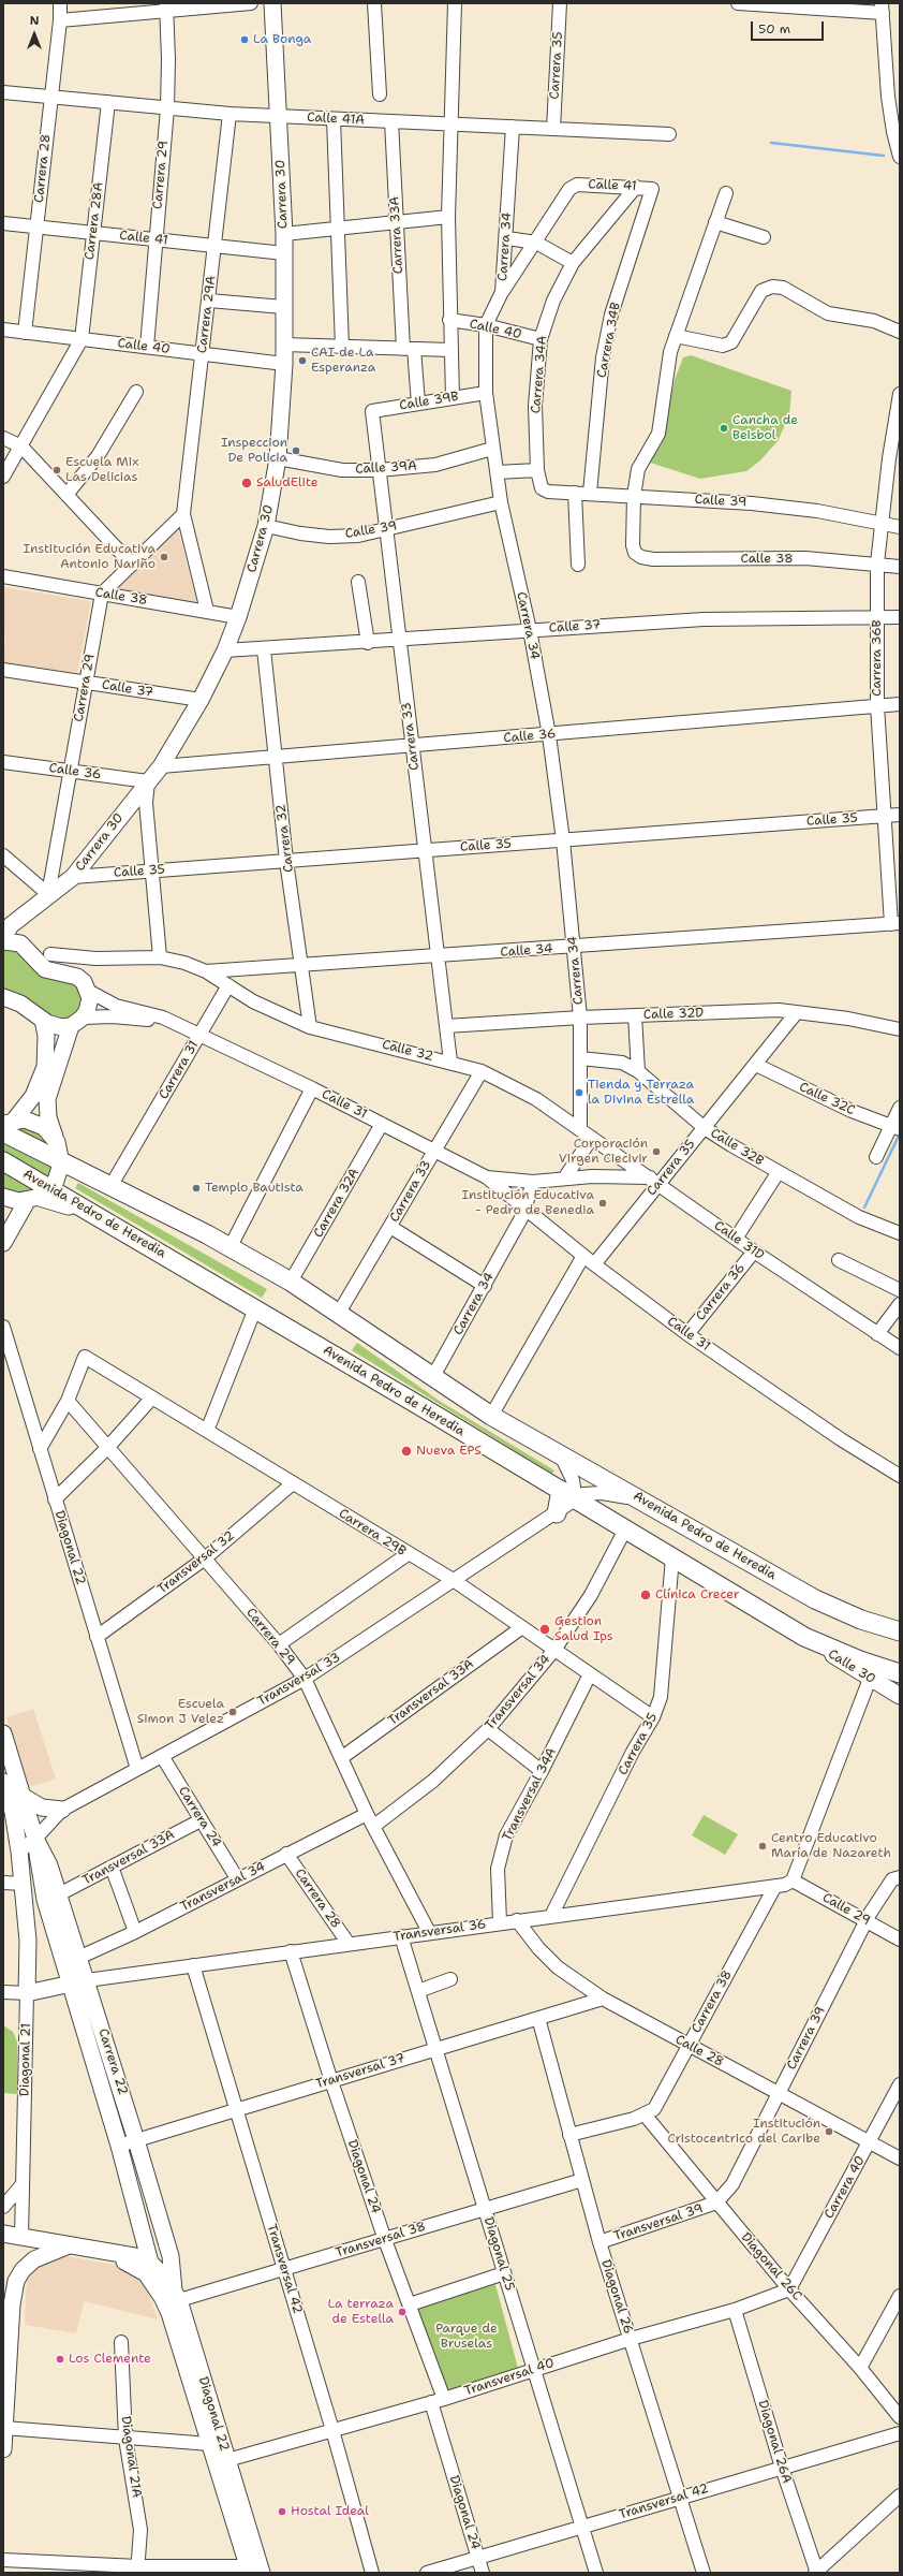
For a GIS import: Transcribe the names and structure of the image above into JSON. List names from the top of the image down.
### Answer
{
  "streets": {
    "highway": ["Avenida Pedro de Heredia"],
    "main road": [
      "Carrera 30",
      "Diagonal 22",
      "Calle 30",
      "Diagonal 21",
      "Carrera 22"
    ],
    "street": [
      "Carrera 35",
      "Calle 41A",
      "Carrera 28",
      "Carrera 29",
      "Calle 41",
      "Carrera 28A",
      "Carrera 33A",
      "Carrera 34",
      "Carrera 29A",
      "Calle 40",
      "Carrera 34B",
      "Carrera 34A",
      "Calle 39B",
      "Calle 39A",
      "Calle 39",
      "Calle 38",
      "Calle 37",
      "Carrera 36B",
      "Carrera 33",
      "Calle 36",
      "Calle 35",
      "Carrera 32",
      "Calle 34",
      "Calle 32D",
      "Calle 32",
      "Carrera 31",
      "Calle 32C",
      "Calle 31",
      "Calle 32B",
      "Carrera 32A",
      "Calle 31D",
      "Carrera 36",
      "Carrera 29B",
      "Transversal 32",
      "Transversal 33",
      "Transversal 33A",
      "Transversal 34",
      "Transversal 34A",
      "Carrera 24",
      "Calle 29",
      "Transversal 36",
      "Carrera 38",
      "Carrera 39",
      "Calle 28",
      "Transversal 37",
      "Diagonal 24",
      "Carrera 40",
      "Transversal 39",
      "Transversal 38",
      "Diagonal 25",
      "Diagonal 26C",
      "Transversal 42",
      "Diagonal 26",
      "Transversal 40",
      "Diagonal 26A",
      "Diagonal 21A"
    ]
  },
  "crossings": [
    ["Carrera 35", "Calle 41A"],
    ["Carrera 35", "Calle 32D"],
    ["Carrera 35", "Calle 32C"],
    ["Carrera 35", "Calle 31"],
    ["Carrera 35", "Calle 32B"],
    ["Carrera 35", "Avenida Pedro de Heredia"],
    ["Carrera 35", "Calle 31D"],
    ["Carrera 35", "Carrera 29B"],
    ["Carrera 35", "Transversal 36"],
    ["Calle 41A", "Carrera 28"],
    ["Calle 41A", "Carrera 29"],
    ["Calle 41A", "Carrera 30"],
    ["Calle 41A", "Carrera 28A"],
    ["Calle 41A", "Carrera 33A"],
    ["Calle 41A", "Carrera 34"],
    ["Calle 41A", "Carrera 29A"],
    ["Carrera 28", "Calle 41"],
    ["Carrera 28", "Calle 40"],
    ["Carrera 28", "Transversal 34"],
    ["Carrera 28", "Transversal 36"],
    ["Carrera 29", "Calle 41"],
    ["Carrera 29", "Carrera 30"],
    ["Carrera 29", "Calle 40"],
    ["Carrera 29", "Calle 38"],
    ["Carrera 29", "Calle 37"],
    ["Carrera 29", "Calle 36"],
    ["Carrera 29", "Carrera 29B"],
    ["Carrera 29", "Transversal 32"],
    ["Carrera 29", "Transversal 33"],
    ["Carrera 29", "Transversal 33A"],
    ["Carrera 29", "Transversal 34"],
    ["Carrera 29", "Transversal 36"],
    ["Calle 41", "Carrera 30"],
    ["Calle 41", "Carrera 28A"],
    ["Calle 41", "Carrera 29A"],
    ["Calle 41", "Carrera 34B"],
    ["Calle 41", "Carrera 34A"],
    ["Carrera 30", "Calle 40"],
    ["Carrera 30", "Calle 39A"],
    ["Carrera 30", "Calle 39"],
    ["Carrera 30", "Calle 38"],
    ["Carrera 30", "Calle 37"],
    ["Carrera 30", "Calle 36"],
    ["Carrera 30", "Calle 35"],
    ["Carrera 28A", "Calle 40"],
    ["Carrera 33A", "Calle 39B"],
    ["Carrera 34", "Calle 40"],
    ["Carrera 34", "Calle 39B"],
    ["Carrera 34", "Calle 39A"],
    ["Carrera 34", "Calle 39"],
    ["Carrera 34", "Calle 37"],
    ["Carrera 34", "Calle 36"],
    ["Carrera 34", "Calle 35"],
    ["Carrera 34", "Calle 34"],
    ["Carrera 34", "Calle 32D"],
    ["Carrera 34", "Calle 32"],
    ["Carrera 34", "Calle 31"],
    ["Carrera 34", "Calle 32B"],
    ["Carrera 34", "Avenida Pedro de Heredia"],
    ["Carrera 34", "Calle 31D"],
    ["Carrera 29A", "Calle 40"],
    ["Calle 40", "Carrera 34A"],
    ["Carrera 34B", "Calle 39"],
    ["Carrera 34A", "Calle 39"],
    ["Calle 39B", "Carrera 33"],
    ["Calle 39A", "Carrera 33"],
    ["Calle 39", "Calle 38"],
    ["Calle 39", "Carrera 36B"],
    ["Calle 39", "Carrera 33"],
    ["Calle 38", "Carrera 36B"],
    ["Calle 37", "Carrera 36B"],
    ["Calle 37", "Carrera 33"],
    ["Calle 37", "Carrera 32"],
    ["Carrera 36B", "Calle 36"],
    ["Carrera 36B", "Calle 35"],
    ["Carrera 36B", "Calle 34"],
    ["Carrera 33", "Calle 36"],
    ["Carrera 33", "Calle 35"],
    ["Carrera 33", "Calle 34"],
    ["Carrera 33", "Calle 32D"],
    ["Carrera 33", "Calle 32"],
    ["Carrera 33", "Calle 31"],
    ["Carrera 33", "Avenida Pedro de Heredia"],
    ["Calle 36", "Carrera 32"],
    ["Calle 35", "Carrera 32"],
    ["Carrera 32", "Calle 34"],
    ["Carrera 32", "Calle 32"],
    ["Calle 32", "Carrera 31"],
    ["Calle 32", "Calle 31D"],
    ["Carrera 31", "Calle 31"],
    ["Calle 31", "Carrera 32A"],
    ["Calle 31", "Calle 31D"],
    ["Calle 31", "Carrera 36"],
    ["Carrera 32A", "Avenida Pedro de Heredia"],
    ["Avenida Pedro de Heredia", "Calle 30"],
    ["Avenida Pedro de Heredia", "Transversal 33"],
    ["Avenida Pedro de Heredia", "Transversal 34"],
    ["Calle 31D", "Carrera 36"],
    ["Carrera 29B", "Transversal 32"],
    ["Carrera 29B", "Transversal 33"],
    ["Carrera 29B", "Transversal 33A"],
    ["Carrera 29B", "Transversal 34"],
    ["Carrera 29B", "Transversal 34A"],
    ["Diagonal 22", "Transversal 32"],
    ["Diagonal 22", "Transversal 33"],
    ["Diagonal 22", "Carrera 22"],
    ["Diagonal 22", "Transversal 38"],
    ["Diagonal 22", "Transversal 40"],
    ["Transversal 33", "Carrera 24"],
    ["Transversal 33", "Carrera 22"],
    ["Transversal 33A", "Carrera 24"],
    ["Transversal 33A", "Carrera 22"],
    ["Transversal 34", "Carrera 24"],
    ["Transversal 34", "Carrera 22"],
    ["Transversal 34A", "Transversal 36"],
    ["Calle 29", "Transversal 36"],
    ["Calle 29", "Carrera 39"],
    ["Transversal 36", "Carrera 38"],
    ["Transversal 36", "Calle 28"],
    ["Transversal 36", "Carrera 22"],
    ["Transversal 36", "Diagonal 24"],
    ["Transversal 36", "Diagonal 25"],
    ["Transversal 36", "Transversal 42"],
    ["Carrera 38", "Calle 28"],
    ["Carrera 38", "Diagonal 26C"],
    ["Carrera 39", "Calle 28"],
    ["Carrera 39", "Transversal 39"],
    ["Carrera 39", "Diagonal 26C"],
    ["Calle 28", "Transversal 37"],
    ["Calle 28", "Carrera 40"],
    ["Carrera 22", "Transversal 37"],
    ["Carrera 22", "Transversal 38"],
    ["Transversal 37", "Diagonal 24"],
    ["Transversal 37", "Diagonal 25"],
    ["Transversal 37", "Transversal 42"],
    ["Transversal 37", "Diagonal 26"],
    ["Diagonal 24", "Transversal 38"],
    ["Diagonal 24", "Transversal 42"],
    ["Diagonal 24", "Transversal 40"],
    ["Carrera 40", "Diagonal 26C"],
    ["Carrera 40", "Transversal 40"],
    ["Transversal 39", "Diagonal 26C"],
    ["Transversal 39", "Diagonal 26"],
    ["Transversal 38", "Diagonal 25"],
    ["Transversal 38", "Transversal 42"],
    ["Transversal 38", "Diagonal 26"],
    ["Diagonal 25", "Transversal 42"],
    ["Diagonal 25", "Transversal 40"],
    ["Diagonal 26C", "Transversal 40"],
    ["Transversal 42", "Diagonal 26"],
    ["Transversal 42", "Transversal 40"],
    ["Transversal 42", "Diagonal 26A"],
    ["Diagonal 26", "Transversal 40"],
    ["Transversal 40", "Diagonal 26A"]
  ],
  "parks": ["Parque de Bruselas"],
  "places": [
    "La Bonga",
    "CAI de La Esperanza",
    "Cancha de Beisbol",
    "Inspeccion De Policia",
    "Escuela Mix Las Delicias",
    "SaludElite",
    "Institución Educativa Antonio Nariño",
    "Tienda y Terraza la Divina Estrella",
    "Corporación Virgen Ciecivir",
    "Templo Bautista",
    "Institución Educativa - Pedro de Benedia",
    "Nueva EPS",
    "Clínica Crecer",
    "Gestion Salud Ips",
    "Escuela Simon J Velez",
    "Centro Educativo María de Nazareth",
    "Institución Cristocentrico del Caribe",
    "La terraza de Estella",
    "Los Clemente",
    "Hostal Ideal"
  ],
  "scale_bar": "50 m",
  "north": "top"
}
